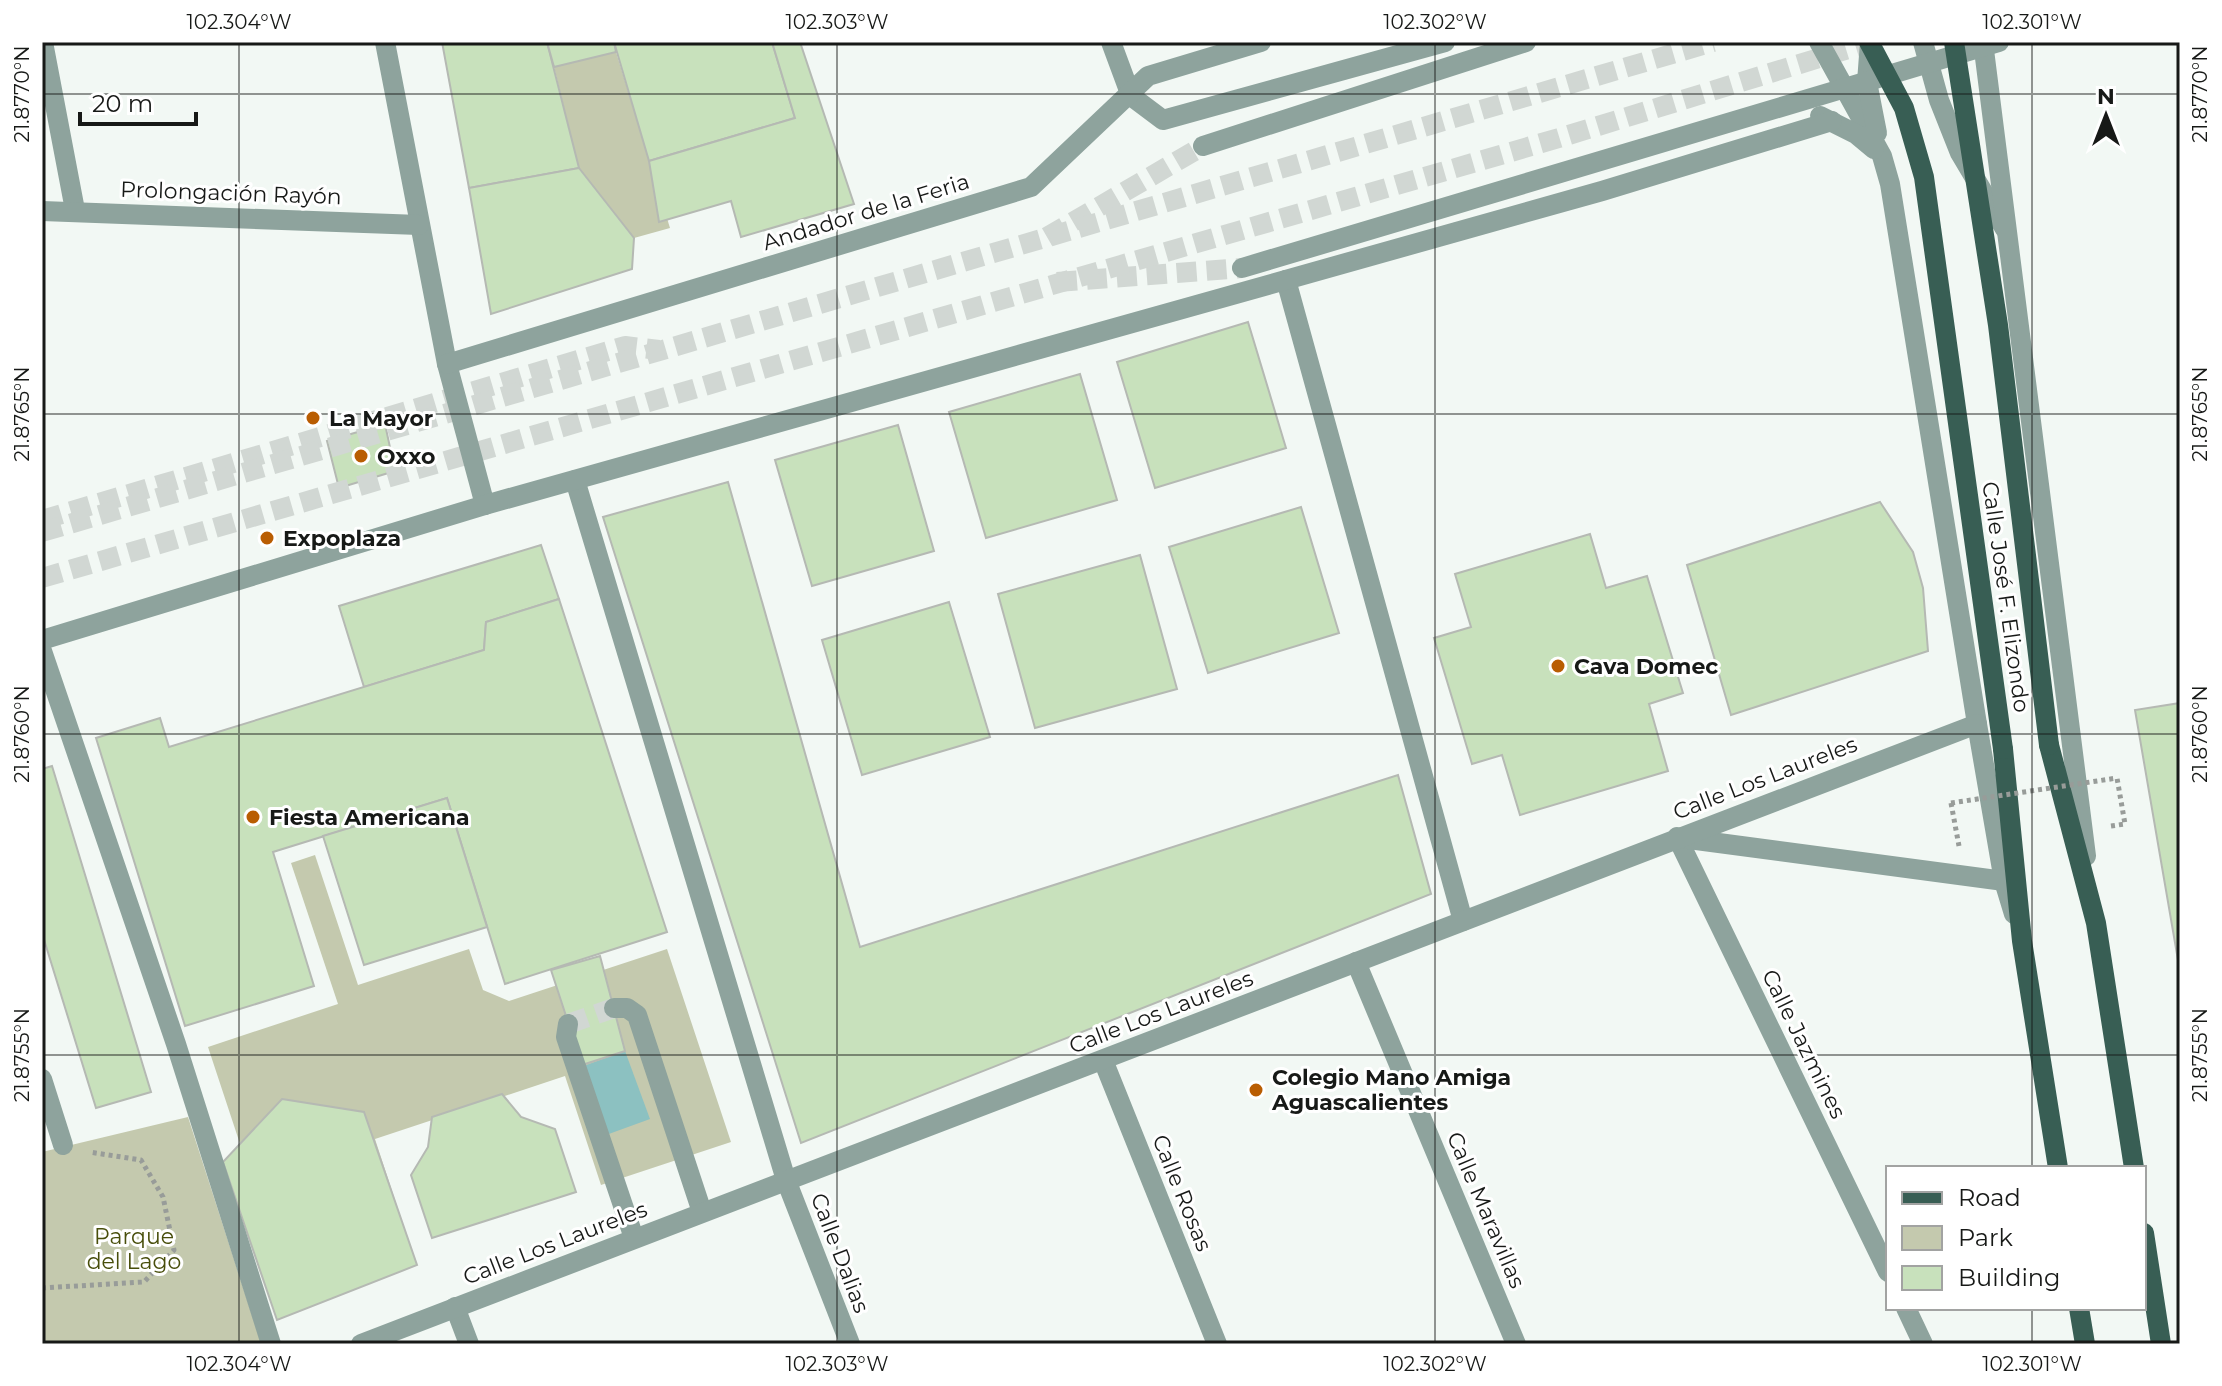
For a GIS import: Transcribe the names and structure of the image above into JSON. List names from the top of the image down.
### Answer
{
  "streets": {
    "main road": ["Calle José F. Elizondo"],
    "street": [
      "Prolongación Rayón",
      "Andador de la Feria",
      "Calle Los Laureles",
      "Calle Jazmines",
      "Calle Rosas",
      "Calle Maravillas",
      "Calle Dalias"
    ]
  },
  "crossings": [
    ["Calle Los Laureles", "Calle Jazmines"],
    ["Calle Los Laureles", "Calle Rosas"],
    ["Calle Los Laureles", "Calle Maravillas"],
    ["Calle Los Laureles", "Calle Dalias"]
  ],
  "parks": ["Parque del Lago"],
  "places": [
    "La Mayor",
    "Oxxo",
    "Expoplaza",
    "Cava Domec",
    "Fiesta Americana",
    "Colegio Mano Amiga Aguascalientes"
  ],
  "legend": ["Road", "Park", "Building"],
  "scale_bar": "20 m",
  "north": "top",
  "coordinates": [
    "102.304°W",
    "102.303°W",
    "102.302°W",
    "102.301°W",
    "21.8770°N",
    "21.8765°N",
    "21.8760°N",
    "21.8755°N"
  ]
}
